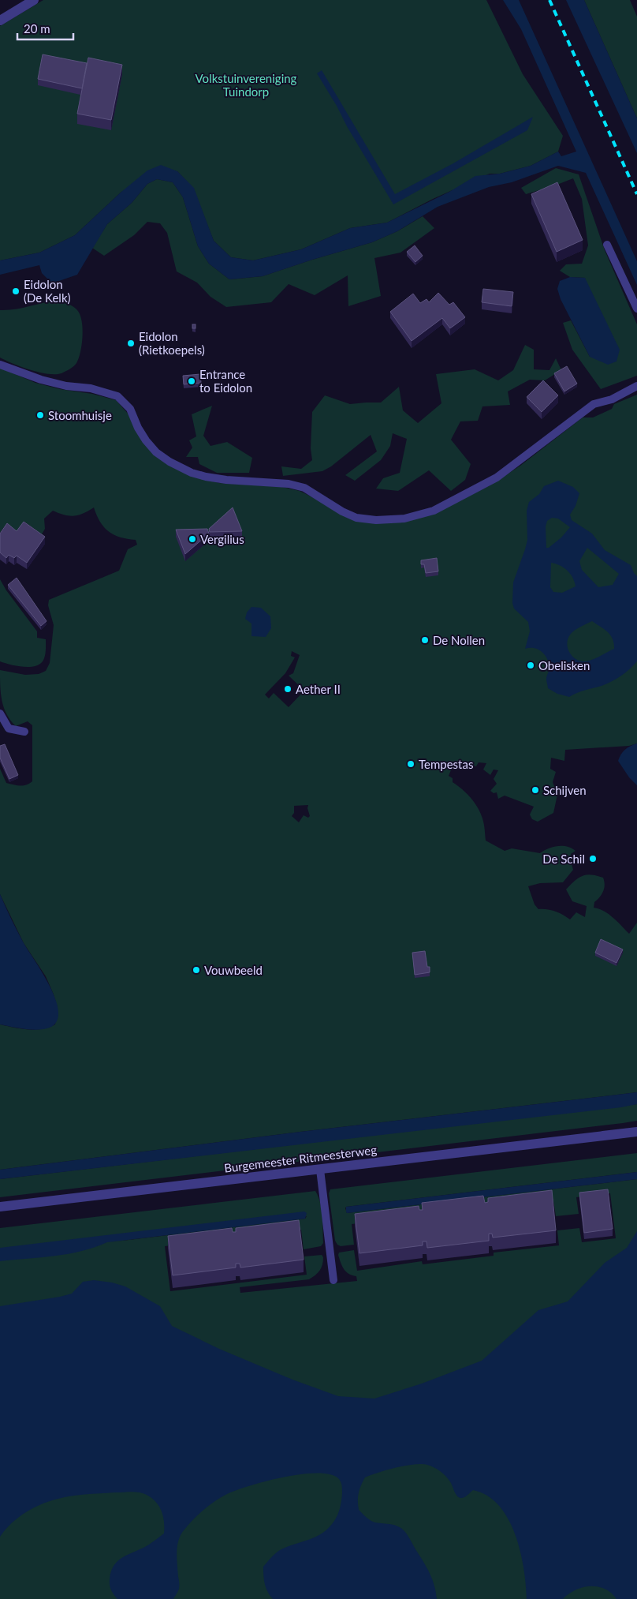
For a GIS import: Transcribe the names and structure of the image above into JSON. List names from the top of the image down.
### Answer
{
  "streets": {
    "street": ["Burgemeester Ritmeesterweg"]
  },
  "parks": ["Volkstuinvereniging Tuindorp"],
  "places": [
    "Eidolon (De Kelk)",
    "Eidolon (Rietkoepels)",
    "Entrance to Eidolon",
    "Stoomhuisje",
    "Vergilius",
    "De Nollen",
    "Obelisken",
    "Aether II",
    "Tempestas",
    "Schijven",
    "De Schil",
    "Vouwbeeld"
  ],
  "scale_bar": "20 m"
}
